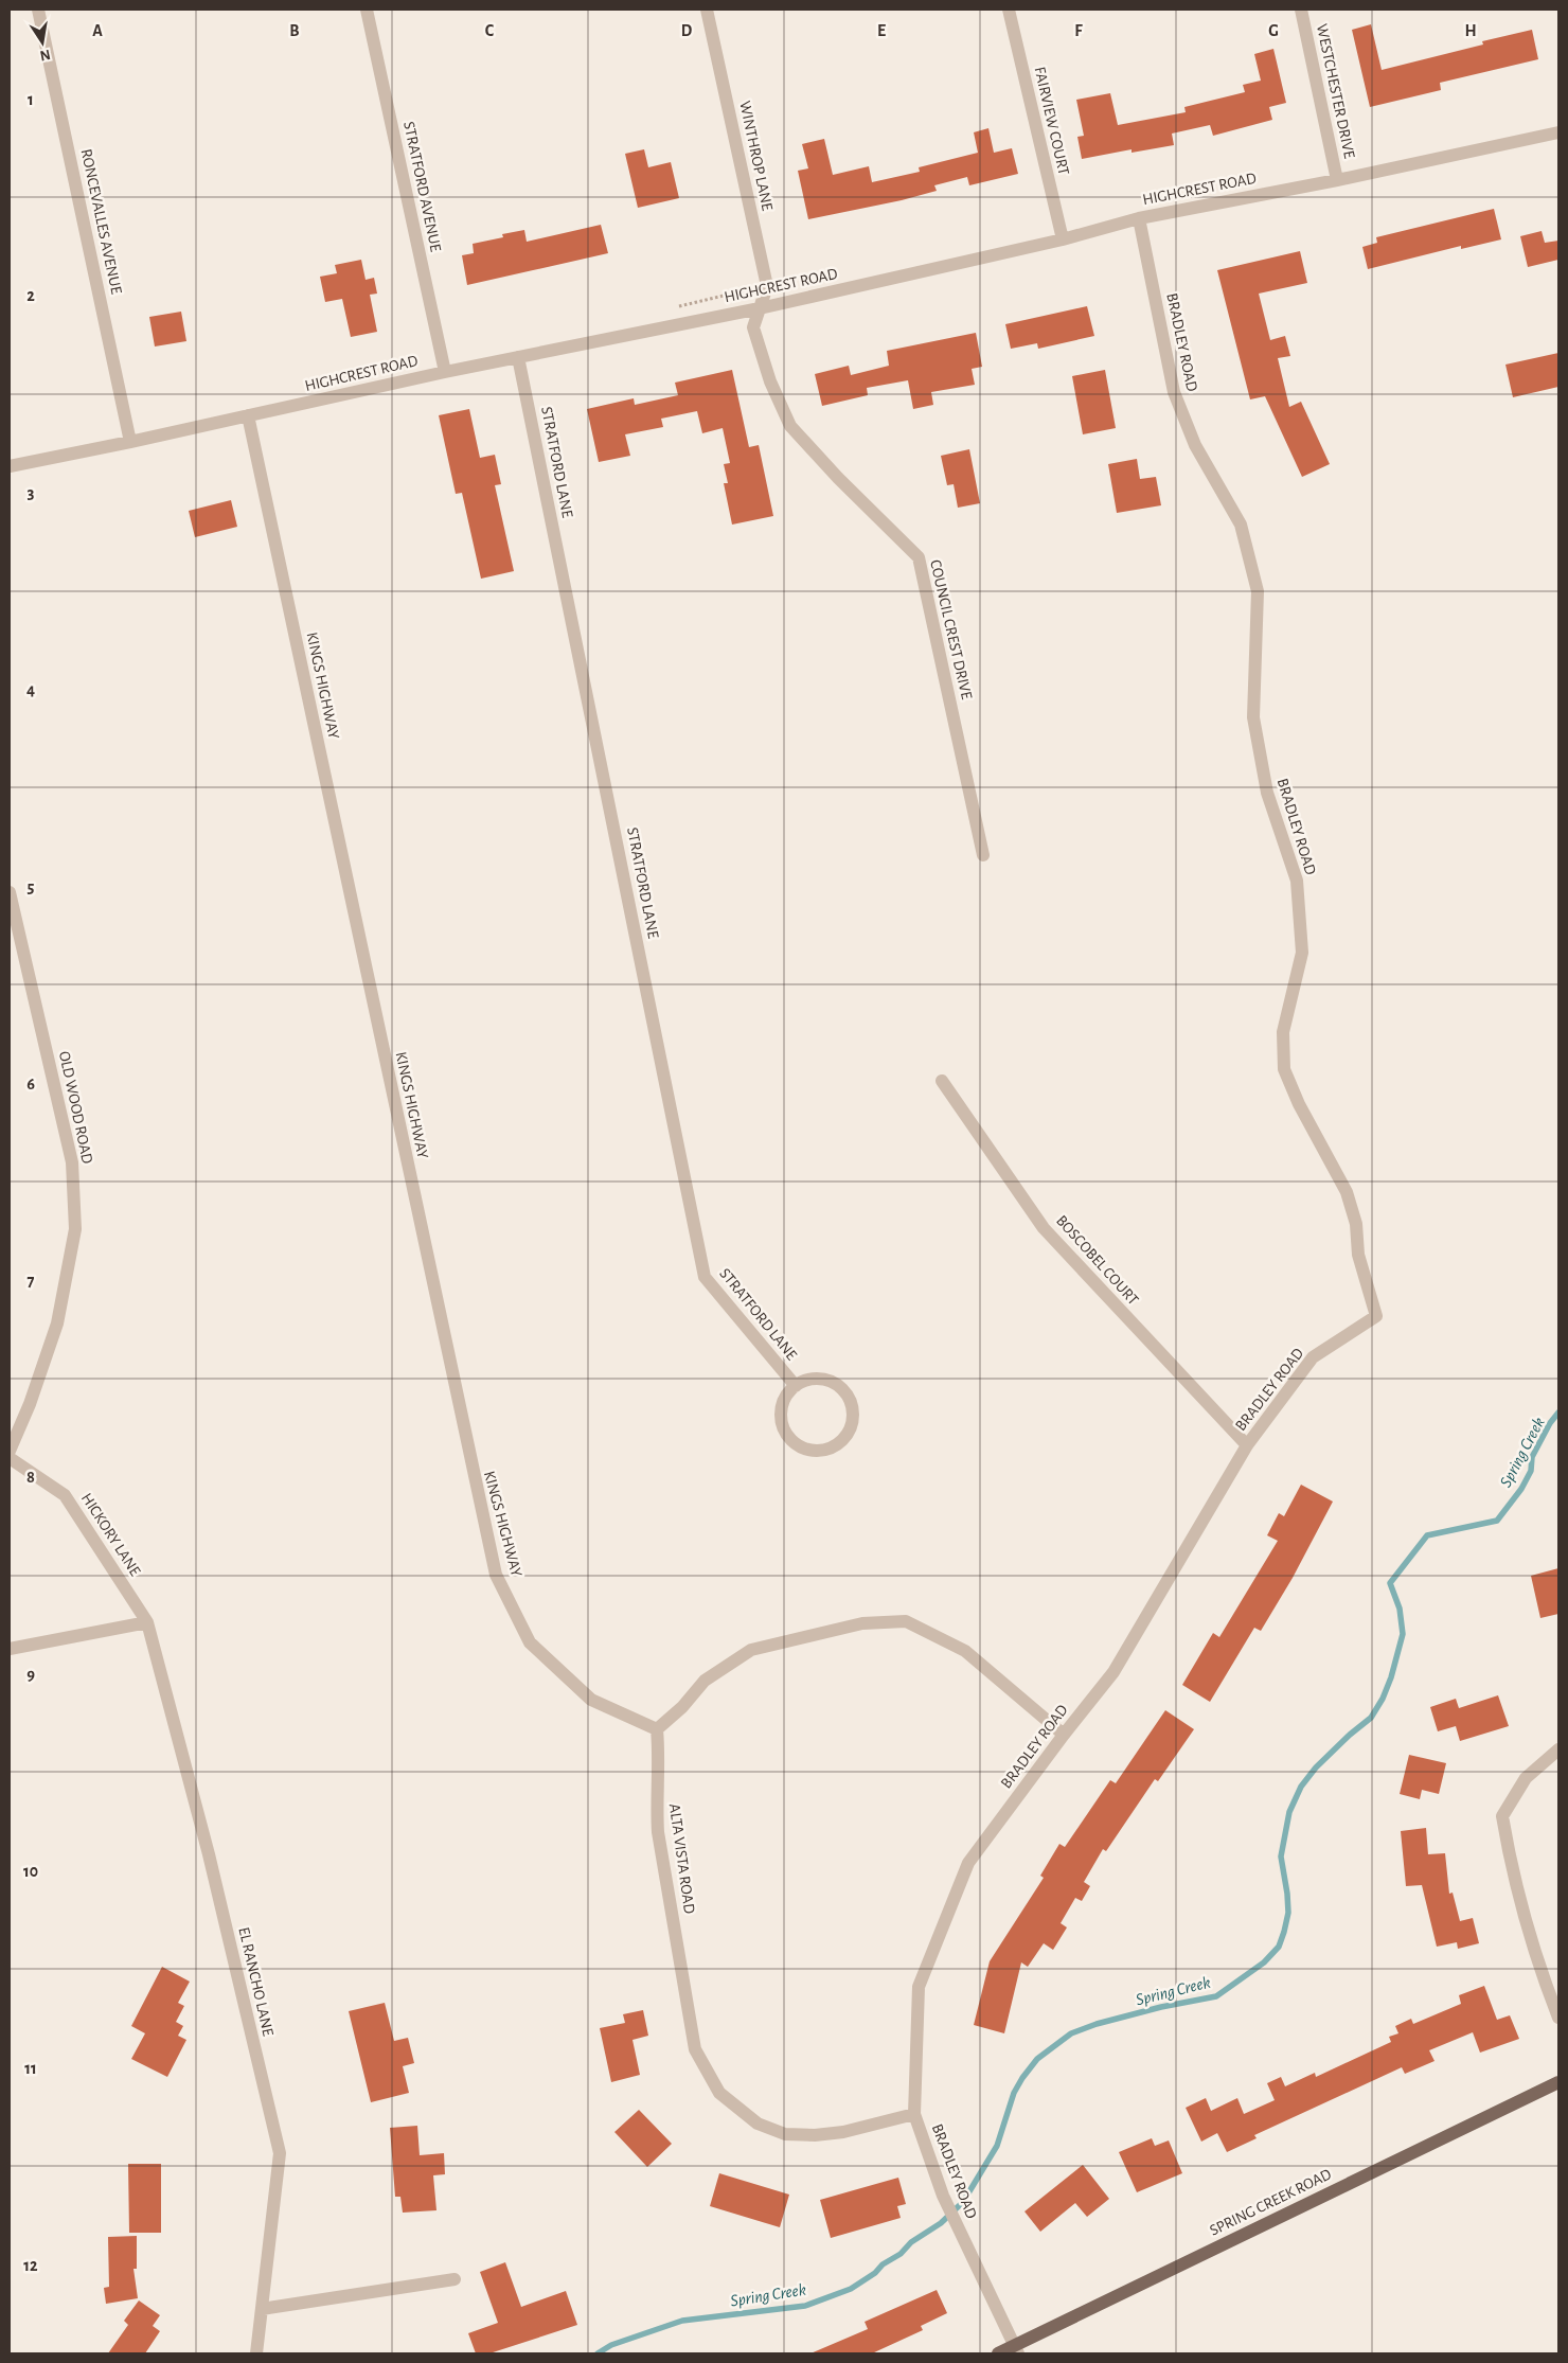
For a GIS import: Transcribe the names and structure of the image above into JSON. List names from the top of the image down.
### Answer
{
  "streets": {
    "main road": ["SPRING CREEK ROAD"],
    "street": [
      "WESTCHESTER DRIVE",
      "FAIRVIEW COURT",
      "WINTHROP LANE",
      "STRATFORD AVENUE",
      "HIGHCREST ROAD",
      "RONCEVALLES AVENUE",
      "BRADLEY ROAD",
      "STRATFORD LANE",
      "COUNCIL CREST DRIVE",
      "KINGS HIGHWAY",
      "OLD WOOD ROAD",
      "BOSCOBEL COURT",
      "HICKORY LANE",
      "ALTA VISTA ROAD",
      "EL RANCHO LANE"
    ]
  },
  "crossings": [
    ["WESTCHESTER DRIVE", "HIGHCREST ROAD"],
    ["FAIRVIEW COURT", "HIGHCREST ROAD"],
    ["STRATFORD AVENUE", "HIGHCREST ROAD"],
    ["HIGHCREST ROAD", "RONCEVALLES AVENUE"],
    ["HIGHCREST ROAD", "BRADLEY ROAD"],
    ["HIGHCREST ROAD", "STRATFORD LANE"],
    ["HIGHCREST ROAD", "COUNCIL CREST DRIVE"],
    ["HIGHCREST ROAD", "KINGS HIGHWAY"],
    ["BRADLEY ROAD", "BOSCOBEL COURT"],
    ["BRADLEY ROAD", "ALTA VISTA ROAD"],
    ["BRADLEY ROAD", "SPRING CREEK ROAD"],
    ["KINGS HIGHWAY", "ALTA VISTA ROAD"],
    ["HICKORY LANE", "EL RANCHO LANE"]
  ],
  "water": ["Spring Creek"],
  "north": "bottom",
  "grid": {
    "columns": [
      "A",
      "B",
      "C",
      "D",
      "E",
      "F",
      "G",
      "H"
    ],
    "rows": [
      "1",
      "2",
      "3",
      "4",
      "5",
      "6",
      "7",
      "8",
      "9",
      "10",
      "11",
      "12"
    ]
  }
}
